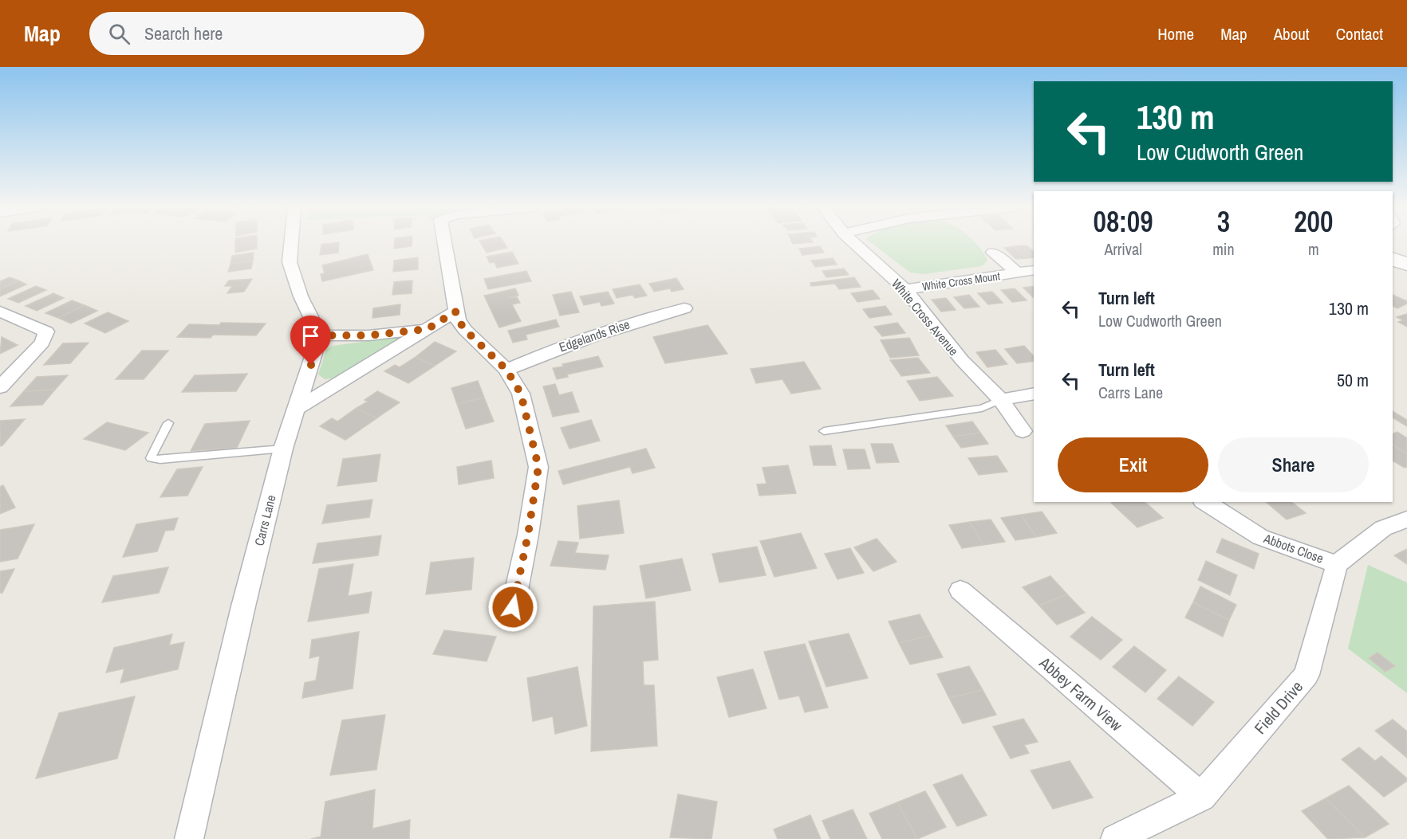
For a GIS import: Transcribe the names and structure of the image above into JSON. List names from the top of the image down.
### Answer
{
  "streets": {
    "street": [
      "White Cross Mount",
      "White Cross Avenue",
      "Edgelands Rise",
      "Carrs Lane",
      "Abbots Close",
      "Abbey Farm View",
      "Field Drive"
    ]
  },
  "crossings": [
    ["White Cross Mount", "White Cross Avenue"],
    ["Abbots Close", "Field Drive"],
    ["Abbey Farm View", "Field Drive"]
  ],
  "page": {
    "header": "Map",
    "search": "Search here",
    "nav": [
      "Home",
      "Map",
      "About",
      "Contact"
    ],
    "turn": ["130 m", "Low Cudworth Green"],
    "eta": [
      "08:09",
      "Arrival",
      "3",
      "min",
      "200",
      "m"
    ],
    "list": [
      {
        "name": "Turn left",
        "note": "Low Cudworth Green",
        "value": "130 m"
      },
      {
        "name": "Turn left",
        "note": "Carrs Lane",
        "value": "50 m"
      }
    ],
    "buttons": ["Exit", "Share"]
  }
}
